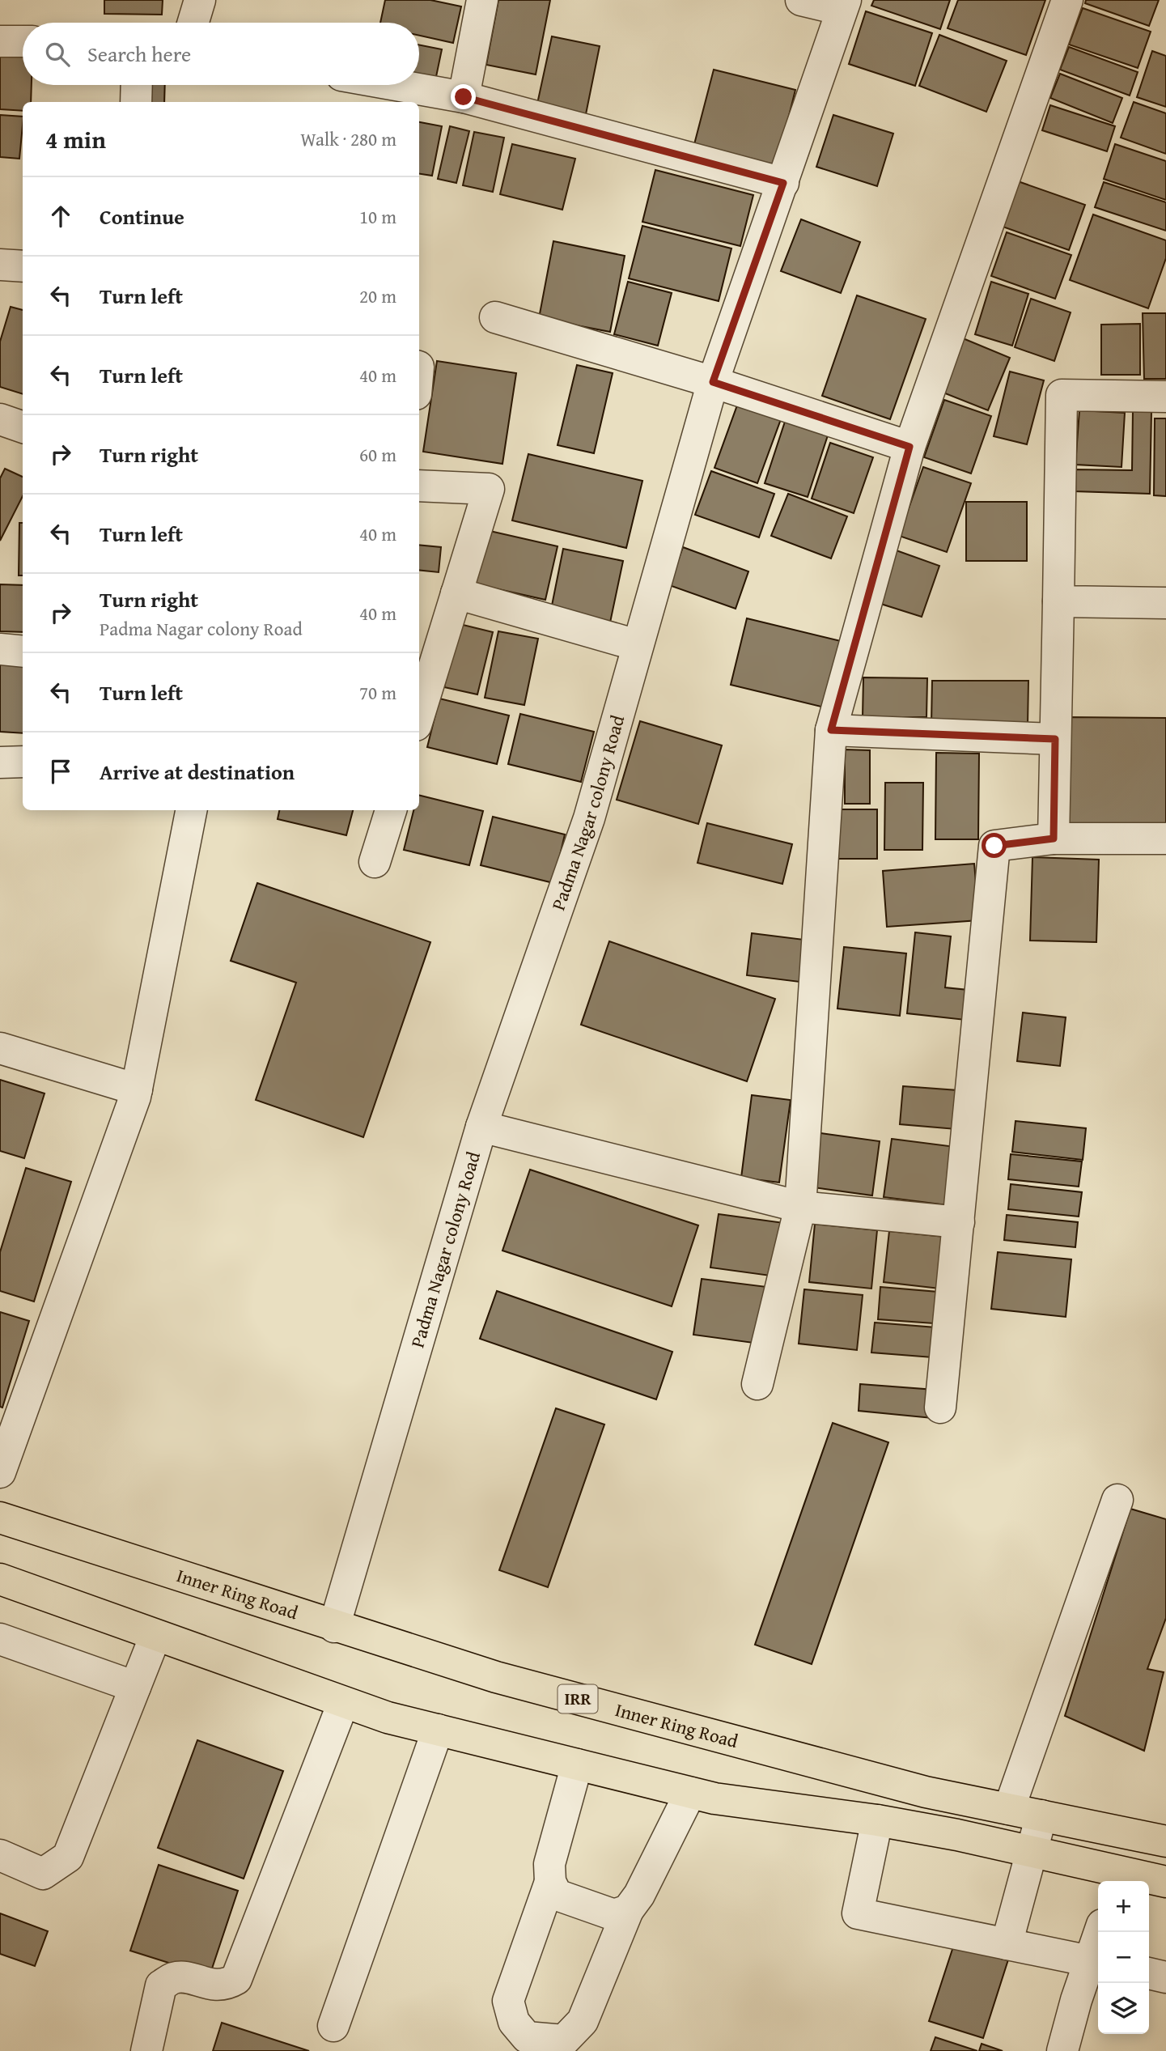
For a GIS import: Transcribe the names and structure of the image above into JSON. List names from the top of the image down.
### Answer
{
  "streets": {
    "highway": ["Inner Ring Road", "IRR"],
    "street": ["Padma Nagar colony Road"]
  },
  "crossings": [
    ["Padma Nagar colony Road", "Inner Ring Road"]
  ],
  "page": {
    "search": "Search here",
    "heading": ["4 min", "Walk · 280 m"],
    "list": [
      ["Continue", "10 m"],
      ["Turn left", "20 m"],
      ["Turn left", "40 m"],
      ["Turn right", "60 m"],
      ["Turn left", "40 m"],
      ["Turn right", "Padma Nagar colony Road", "40 m"],
      ["Turn left", "70 m"],
      "Arrive at destination"
    ],
    "map_buttons": ["+", "−"]
  }
}
